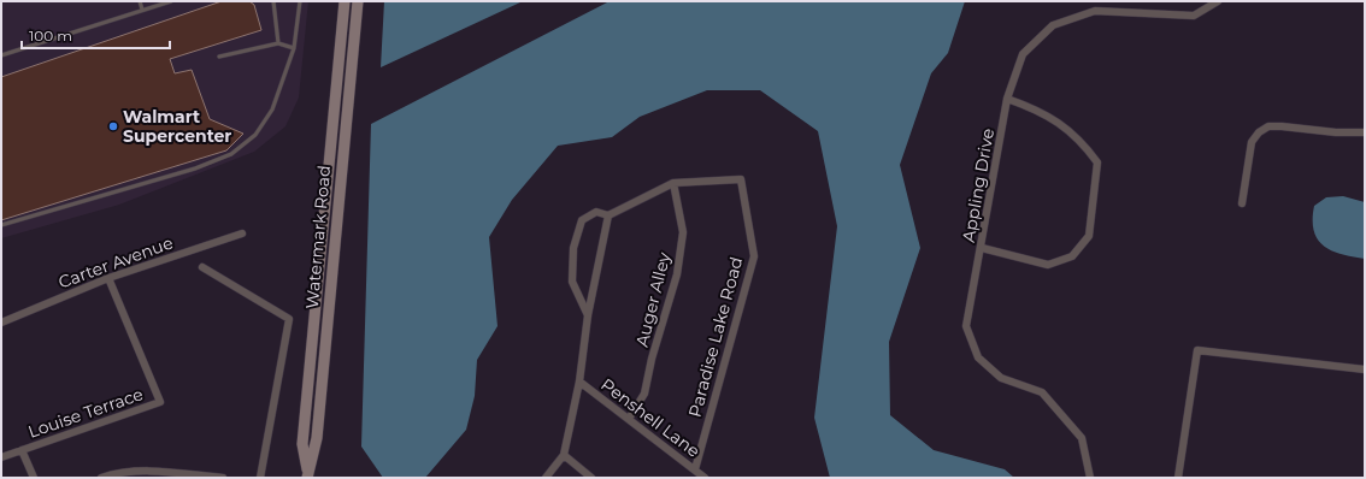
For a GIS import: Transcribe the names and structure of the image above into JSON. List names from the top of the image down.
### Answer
{
  "streets": {
    "street": [
      "Appling Drive",
      "Watermark Road",
      "Carter Avenue",
      "Auger Alley",
      "Paradise Lake Road",
      "Louise Terrace",
      "Penshell Lane"
    ]
  },
  "crossings": [
    ["Carter Avenue", "Louise Terrace"],
    ["Auger Alley", "Paradise Lake Road"],
    ["Auger Alley", "Penshell Lane"],
    ["Paradise Lake Road", "Penshell Lane"]
  ],
  "places": ["Walmart Supercenter"],
  "scale_bar": "100 m"
}
